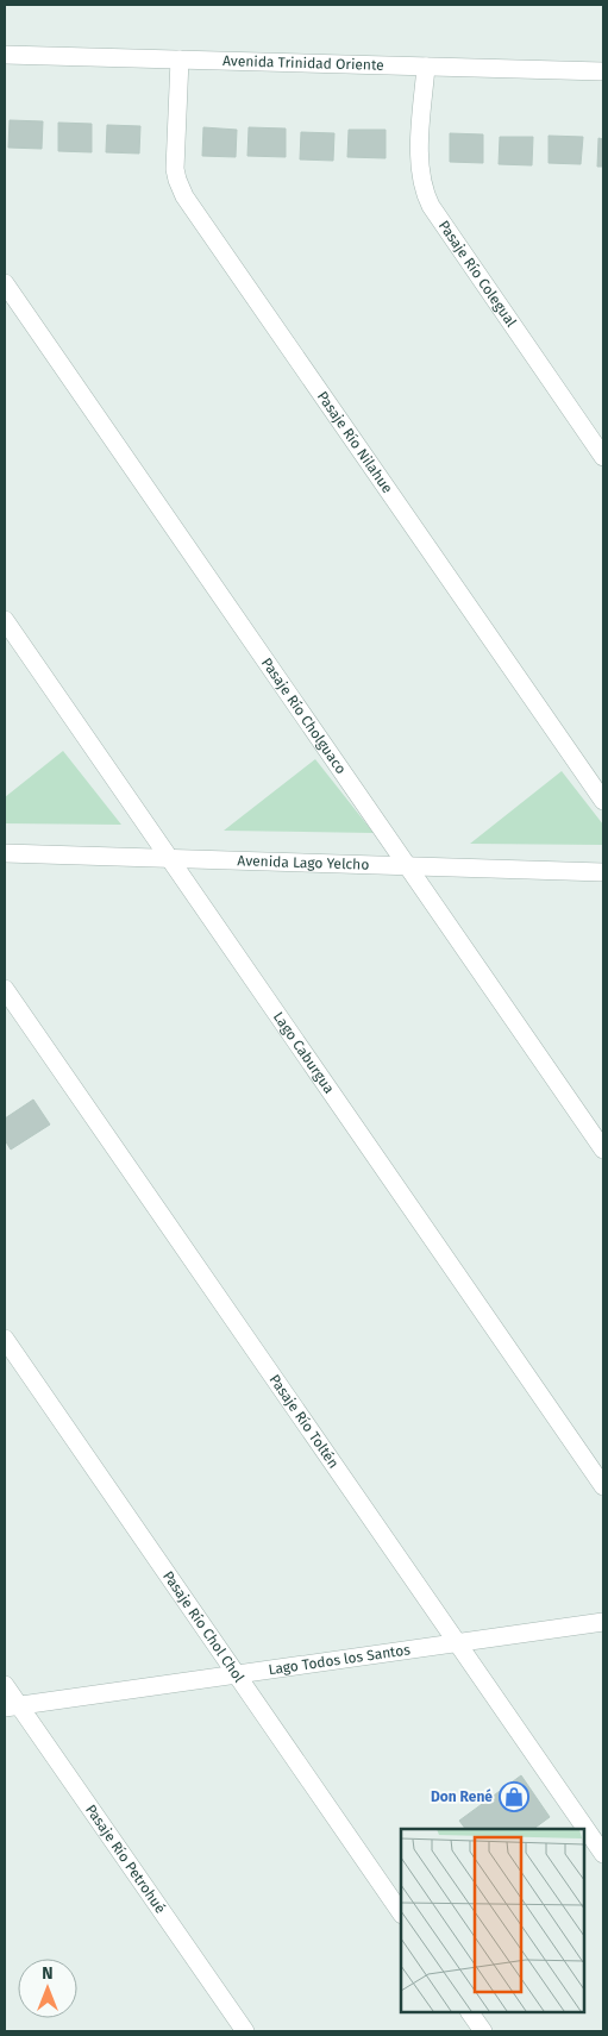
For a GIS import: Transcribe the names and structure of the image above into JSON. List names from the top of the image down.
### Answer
{
  "streets": {
    "street": [
      "Avenida Trinidad Oriente",
      "Pasaje Río Colegual",
      "Pasaje Río Nilahue",
      "Pasaje Río Cholguaco",
      "Avenida Lago Yelcho",
      "Lago Caburgua",
      "Pasaje Río Toltén",
      "Pasaje Río Chol Chol",
      "Lago Todos los Santos",
      "Pasaje Río Petrohué"
    ]
  },
  "crossings": [
    ["Avenida Trinidad Oriente", "Pasaje Río Colegual"],
    ["Avenida Trinidad Oriente", "Pasaje Río Nilahue"],
    ["Pasaje Río Cholguaco", "Avenida Lago Yelcho"],
    ["Avenida Lago Yelcho", "Lago Caburgua"],
    ["Pasaje Río Toltén", "Lago Todos los Santos"],
    ["Pasaje Río Chol Chol", "Lago Todos los Santos"],
    ["Lago Todos los Santos", "Pasaje Río Petrohué"]
  ],
  "places": {
    "shop": ["Don René"]
  },
  "north": "top"
}
